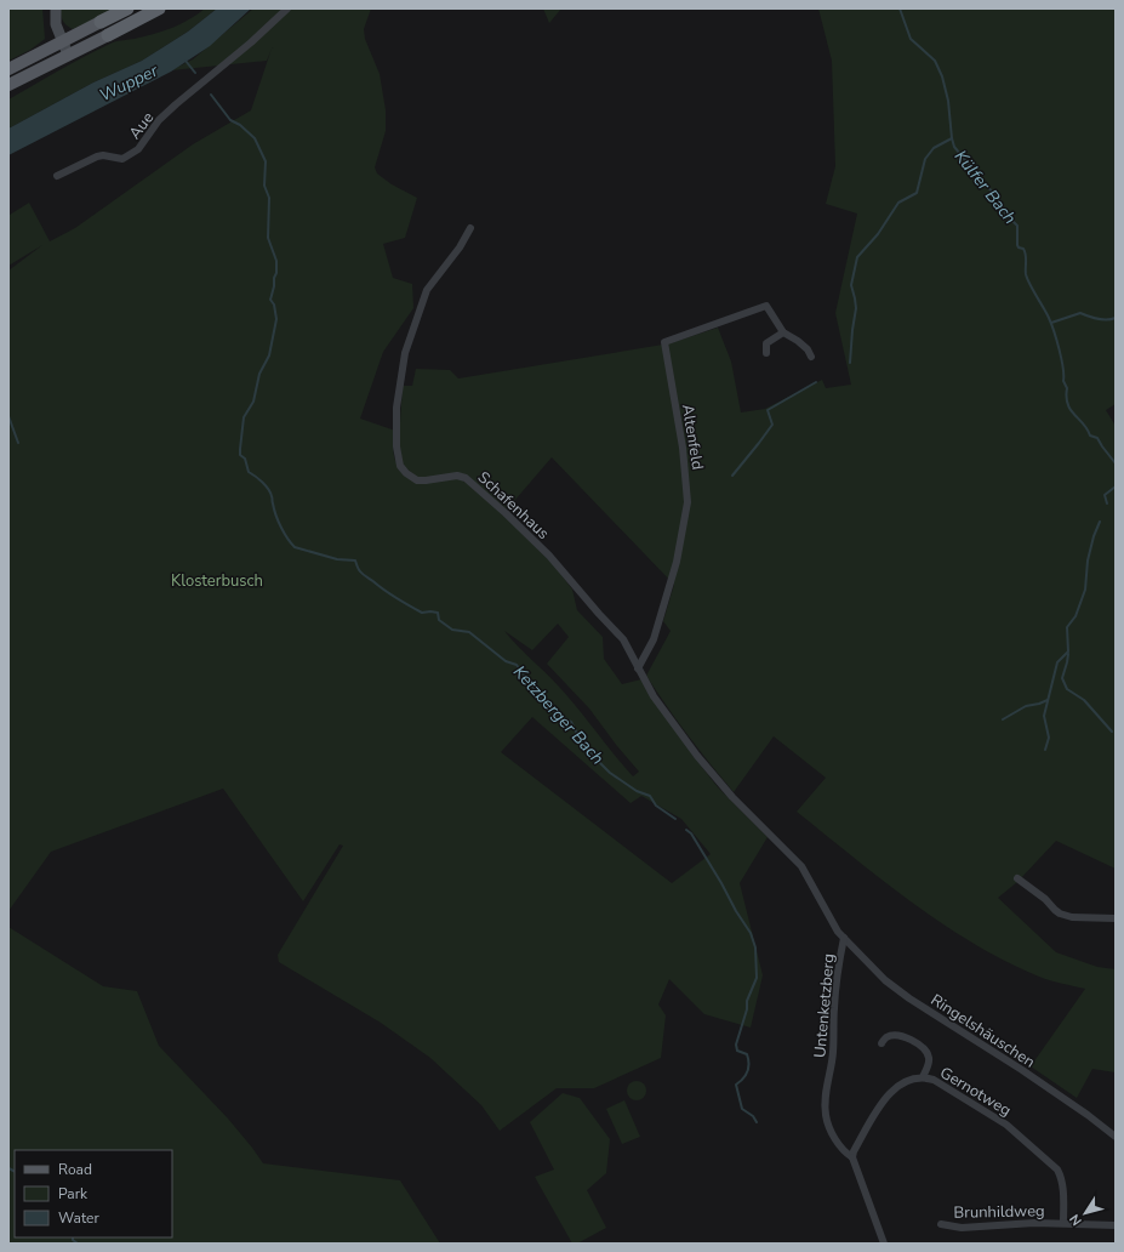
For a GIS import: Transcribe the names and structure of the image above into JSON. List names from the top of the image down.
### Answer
{
  "streets": {
    "street": [
      "Aue",
      "Altenfeld",
      "Schafenhaus",
      "Untenketzberg",
      "Ringelshäuschen",
      "Gernotweg",
      "Brunhildweg"
    ]
  },
  "crossings": [
    ["Altenfeld", "Schafenhaus"],
    ["Schafenhaus", "Untenketzberg"],
    ["Untenketzberg", "Ringelshäuschen"],
    ["Untenketzberg", "Gernotweg"],
    ["Gernotweg", "Brunhildweg"]
  ],
  "water": ["Wupper", "Külfer Bach", "Ketzberger Bach"],
  "parks": ["Klosterbusch"],
  "legend": ["Road", "Park", "Water"],
  "north": "bottom left"
}
